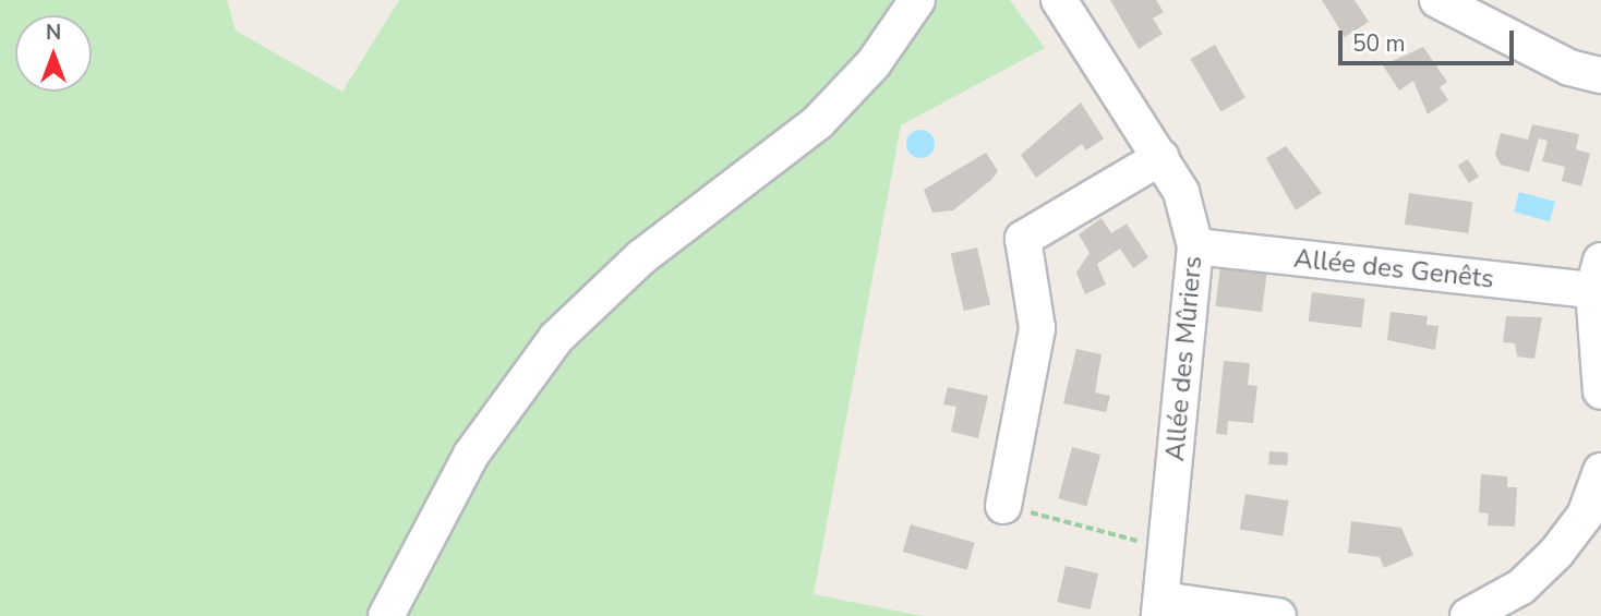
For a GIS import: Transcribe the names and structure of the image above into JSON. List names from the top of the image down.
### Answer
{
  "streets": {
    "street": ["Allée des Genêts", "Allée des Mûriers"]
  },
  "crossings": [
    ["Allée des Genêts", "Allée des Mûriers"]
  ],
  "scale_bar": "50 m",
  "north": "top"
}
